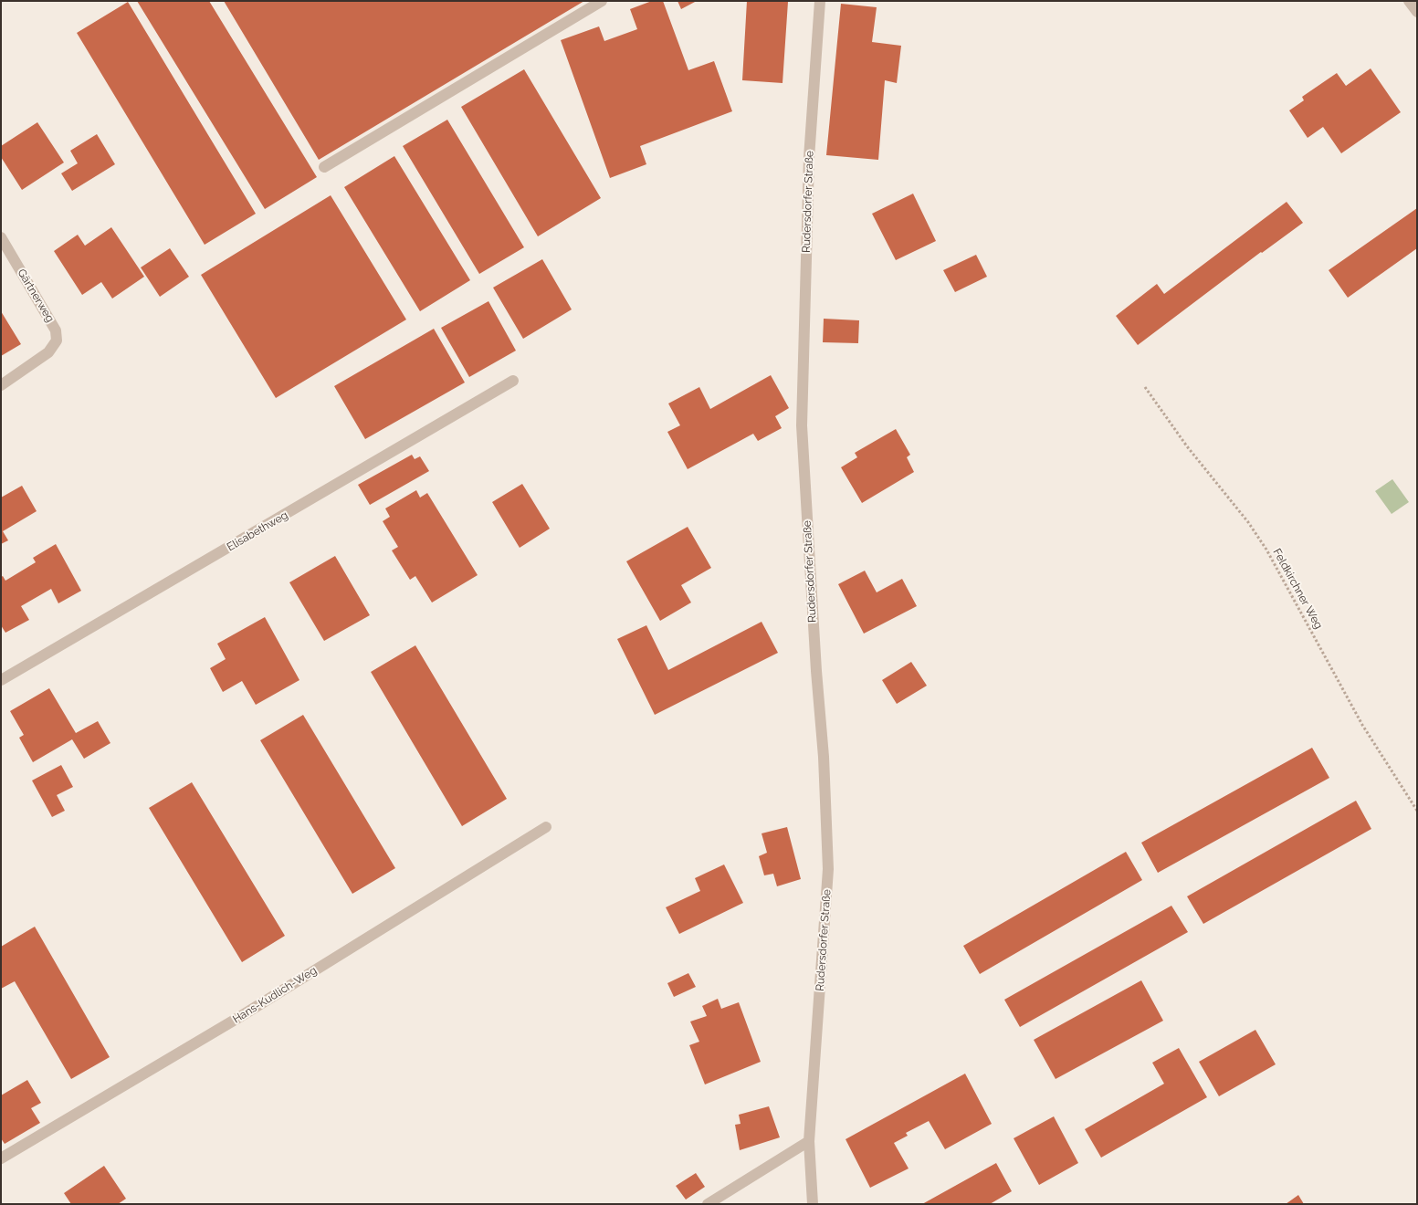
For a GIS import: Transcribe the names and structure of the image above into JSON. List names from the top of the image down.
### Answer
{
  "streets": {
    "street": [
      "Rudersdorfer Straße",
      "Gärtnerweg",
      "Elisabethweg",
      "Hans-Kudlich-Weg"
    ],
    "path": ["Feldkirchner Weg"]
  }
}
